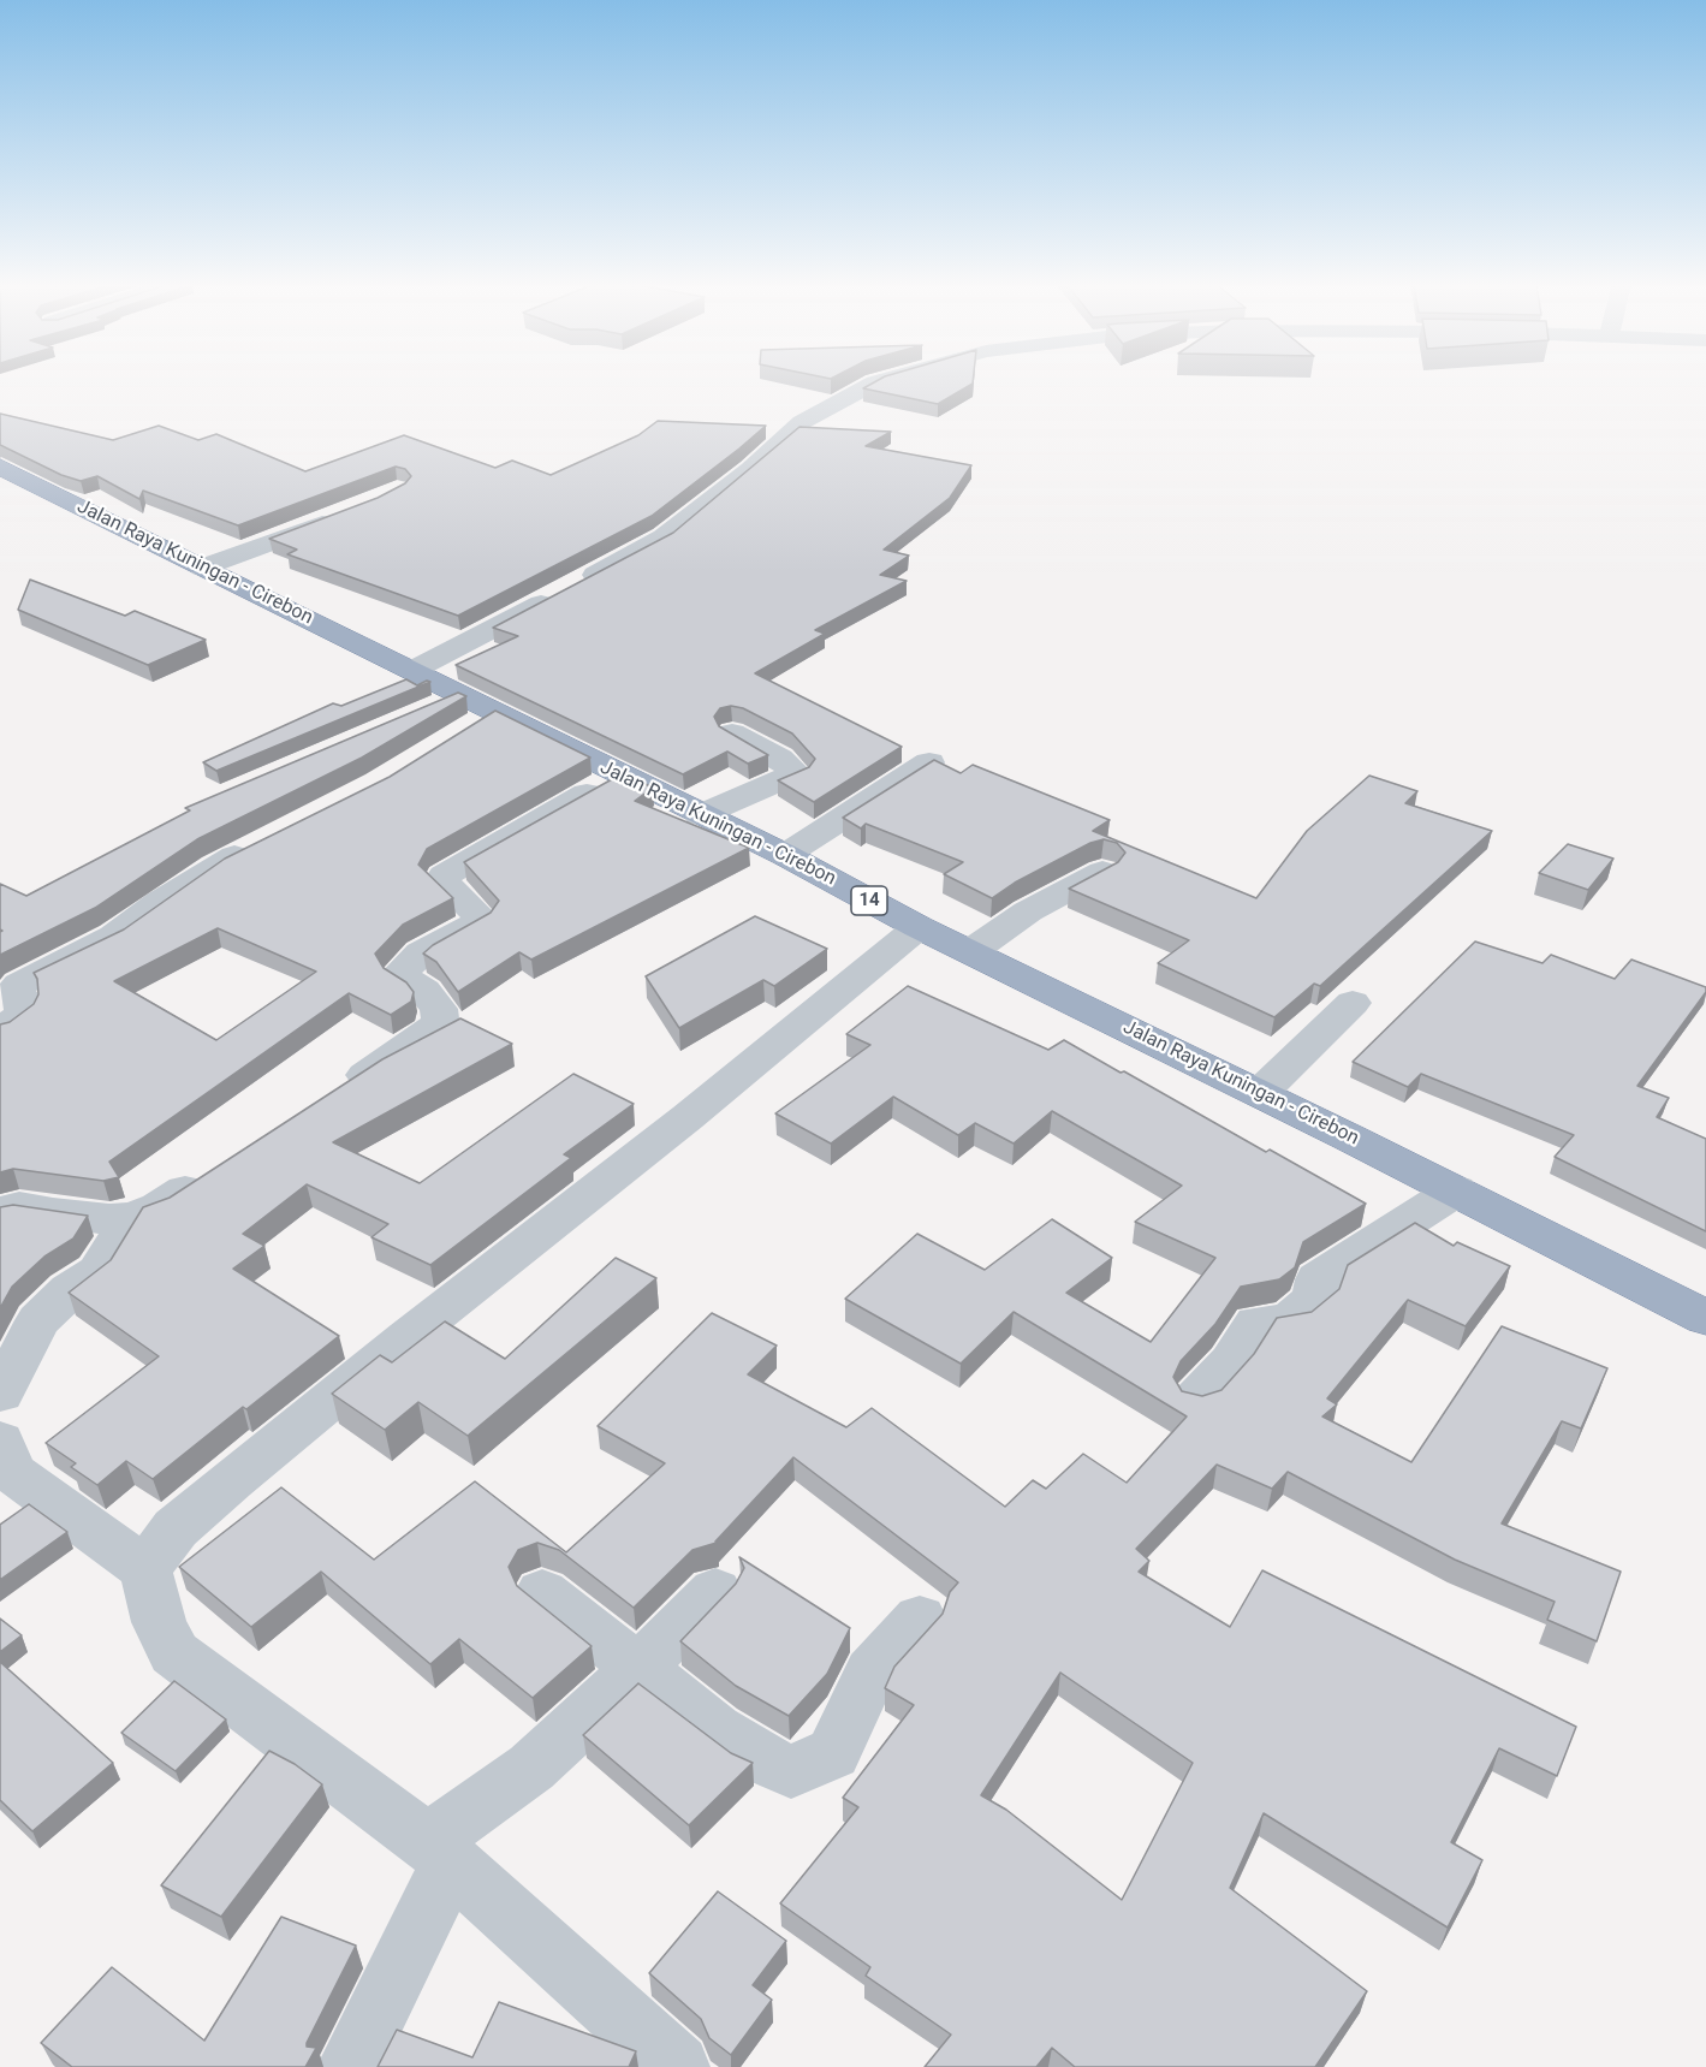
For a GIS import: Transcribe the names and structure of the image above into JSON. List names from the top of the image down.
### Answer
{
  "streets": {
    "highway": ["Jalan Raya Kuningan - Cirebon", "14"]
  }
}
